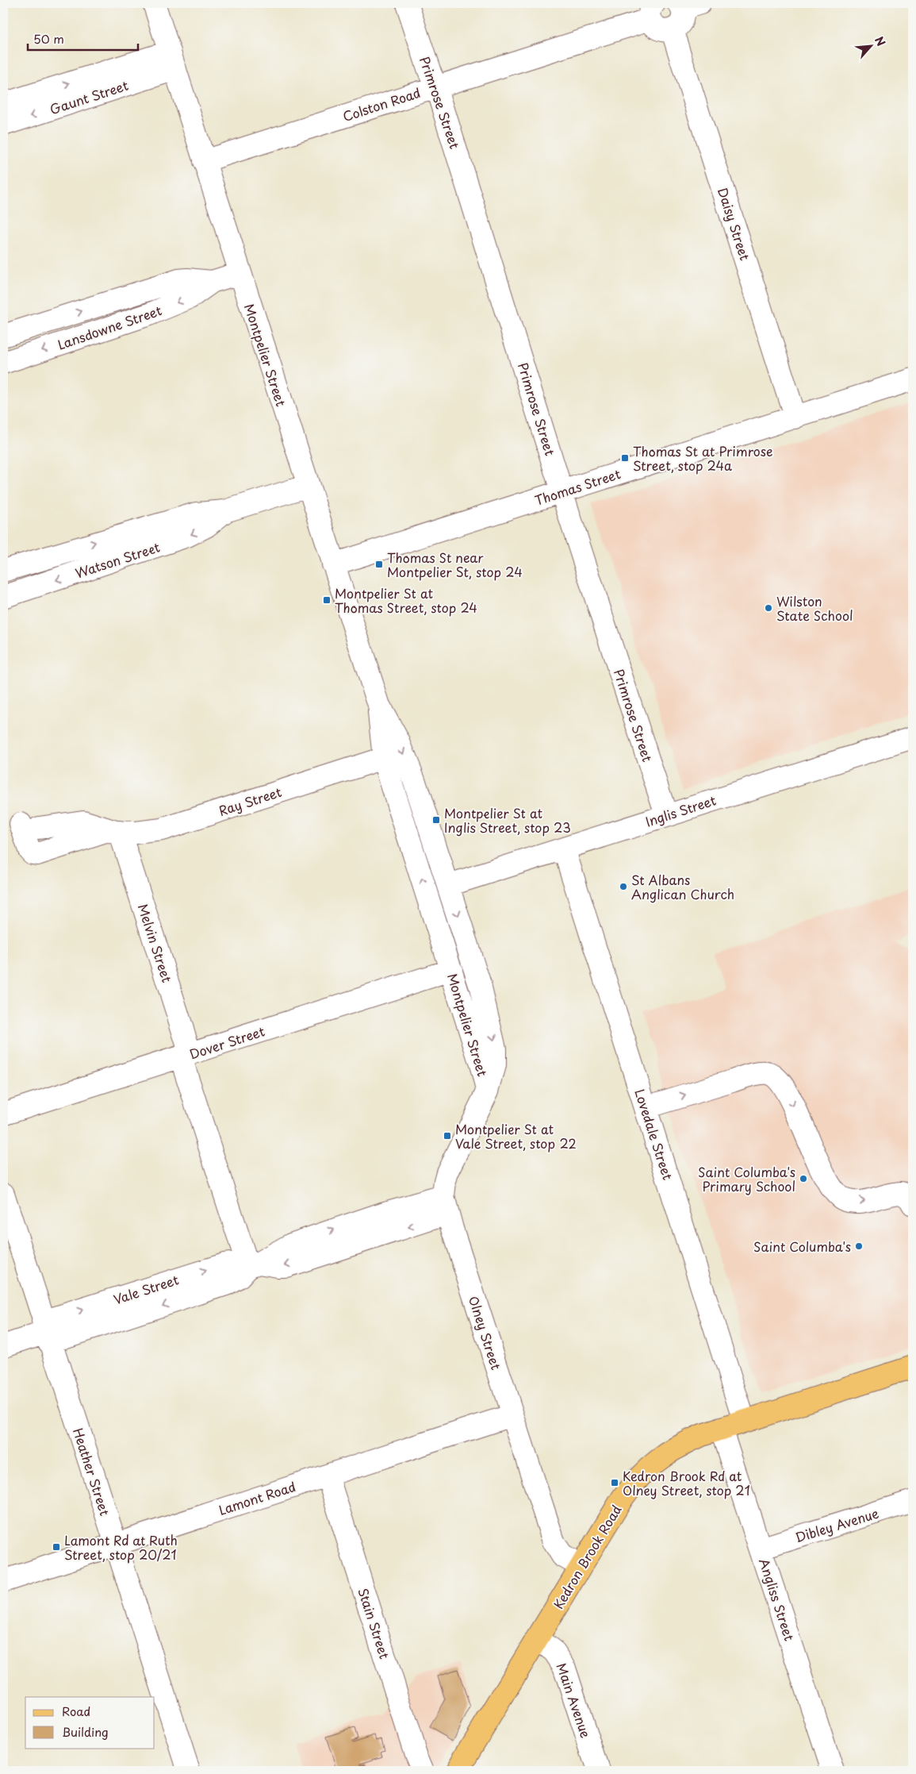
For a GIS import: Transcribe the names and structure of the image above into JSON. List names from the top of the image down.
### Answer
{
  "streets": {
    "main road": ["Kedron Brook Road"],
    "street": [
      "Gaunt Street",
      "Primrose Street",
      "Colston Road",
      "Daisy Street",
      "Lansdowne Street",
      "Montpelier Street",
      "Thomas Street",
      "Watson Street",
      "Ray Street",
      "Inglis Street",
      "Melvin Street",
      "Dover Street",
      "Lovedale Street",
      "Vale Street",
      "Olney Street",
      "Heather Street",
      "Lamont Road",
      "Dibley Avenue",
      "Angliss Street",
      "Stain Street",
      "Main Avenue"
    ]
  },
  "crossings": [
    ["Gaunt Street", "Montpelier Street"],
    ["Primrose Street", "Colston Road"],
    ["Primrose Street", "Thomas Street"],
    ["Primrose Street", "Inglis Street"],
    ["Colston Road", "Montpelier Street"],
    ["Daisy Street", "Thomas Street"],
    ["Lansdowne Street", "Montpelier Street"],
    ["Montpelier Street", "Thomas Street"],
    ["Montpelier Street", "Watson Street"],
    ["Montpelier Street", "Ray Street"],
    ["Montpelier Street", "Inglis Street"],
    ["Montpelier Street", "Dover Street"],
    ["Montpelier Street", "Olney Street"],
    ["Ray Street", "Melvin Street"],
    ["Inglis Street", "Lovedale Street"],
    ["Melvin Street", "Dover Street"],
    ["Melvin Street", "Vale Street"],
    ["Lovedale Street", "Kedron Brook Road"],
    ["Vale Street", "Olney Street"],
    ["Vale Street", "Heather Street"],
    ["Olney Street", "Lamont Road"],
    ["Olney Street", "Kedron Brook Road"],
    ["Heather Street", "Lamont Road"],
    ["Lamont Road", "Stain Street"],
    ["Dibley Avenue", "Angliss Street"],
    ["Kedron Brook Road", "Angliss Street"],
    ["Kedron Brook Road", "Main Avenue"]
  ],
  "places": {
    "transit": [
      "Thomas St at Primrose Street, stop 24a",
      "Thomas St near Montpelier St, stop 24",
      "Montpelier St at Thomas Street, stop 24",
      "Montpelier St at Inglis Street, stop 23",
      "Montpelier St at Vale Street, stop 22",
      "Kedron Brook Rd at Olney Street, stop 21",
      "Lamont Rd at Ruth Street, stop 20/21"
    ],
    "other": [
      "Wilston State School",
      "St Albans Anglican Church",
      "Saint Columba's Primary School",
      "Saint Columba's"
    ]
  },
  "legend": ["Road", "Building"],
  "scale_bar": "50 m",
  "north": "top right"
}
